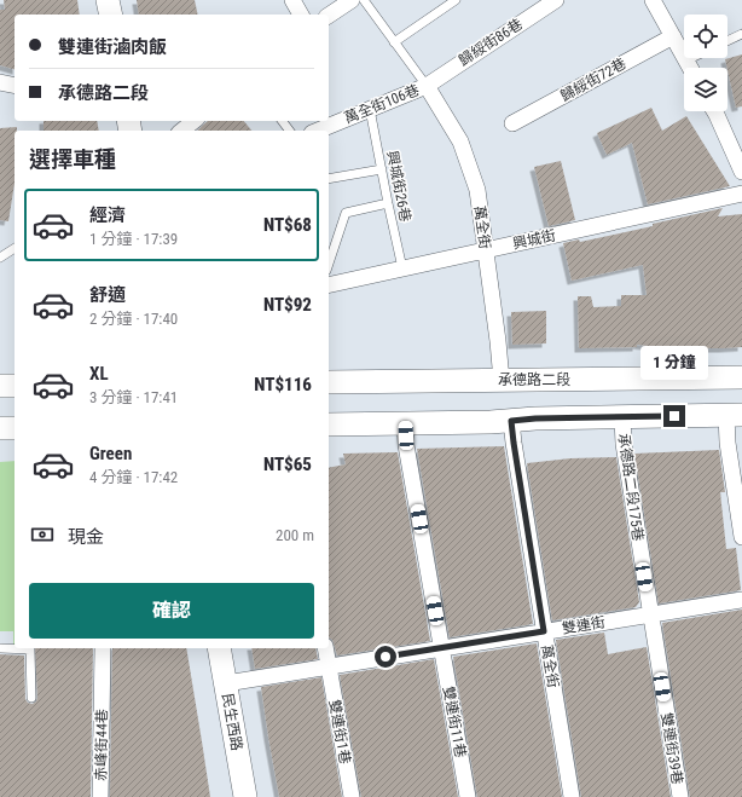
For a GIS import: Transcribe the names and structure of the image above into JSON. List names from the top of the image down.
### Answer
{
  "streets": {
    "main road": ["承德路二段", "民生西路"],
    "street": [
      "歸綏街86巷",
      "歸綏街72巷",
      "萬全街106巷",
      "萬全街",
      "興城街",
      "承德路二段175巷",
      "雙連街",
      "雙連街11巷",
      "雙連街1巷",
      "赤峰街44巷",
      "雙連街39巷"
    ],
    "lane": ["興城街26巷"]
  },
  "crossings": [
    ["歸綏街86巷", "萬全街106巷"],
    ["歸綏街86巷", "萬全街"],
    ["萬全街106巷", "興城街26巷"],
    ["萬全街106巷", "萬全街"],
    ["興城街26巷", "興城街"],
    ["萬全街", "興城街"],
    ["萬全街", "承德路二段"],
    ["萬全街", "雙連街"],
    ["承德路二段175巷", "雙連街"],
    ["承德路二段175巷", "雙連街39巷"],
    ["雙連街", "民生西路"],
    ["雙連街", "雙連街11巷"],
    ["雙連街", "雙連街1巷"],
    ["雙連街", "雙連街39巷"]
  ],
  "page": {
    "banner": ["雙連街滷肉飯", "承德路二段"],
    "heading": "選擇車種",
    "list": [
      {
        "name": "經濟",
        "note": "1 分鐘 · 17:39",
        "value": "NT$68"
      },
      {
        "name": "舒適",
        "note": "2 分鐘 · 17:40",
        "value": "NT$92"
      },
      {
        "name": "XL",
        "note": "3 分鐘 · 17:41",
        "value": "NT$116"
      },
      {
        "name": "Green",
        "note": "4 分鐘 · 17:42",
        "value": "NT$65"
      }
    ],
    "bubble": "1 分鐘",
    "pay": ["現金", "200 m"],
    "buttons": "確認"
  }
}
